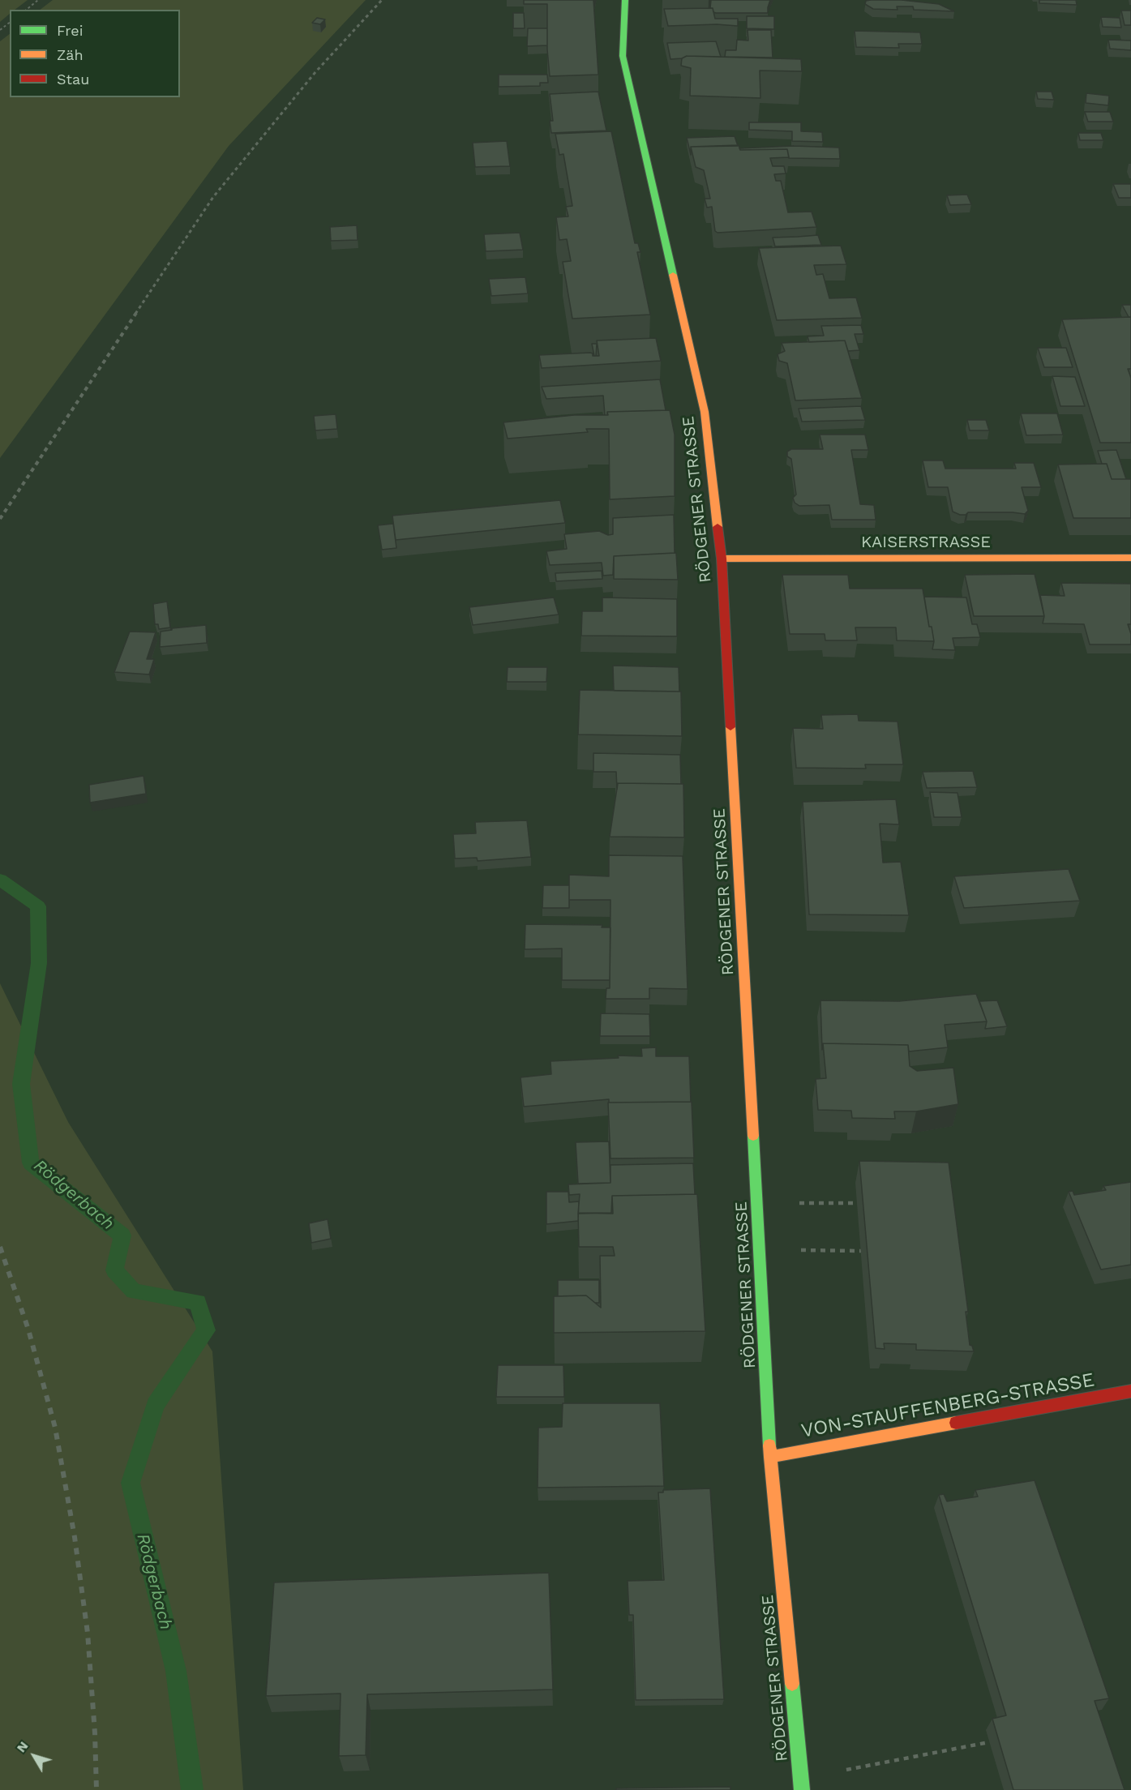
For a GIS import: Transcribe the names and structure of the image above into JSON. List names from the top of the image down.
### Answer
{
  "streets": {
    "street": ["RÖDGENER STRASSE", "KAISERSTRASSE", "VON-STAUFFENBERG-STRASSE"]
  },
  "crossings": [
    ["RÖDGENER STRASSE", "KAISERSTRASSE"],
    ["RÖDGENER STRASSE", "VON-STAUFFENBERG-STRASSE"]
  ],
  "water": ["Rödgerbach"],
  "legend": ["Frei", "Zäh", "Stau"],
  "north": "top left"
}
